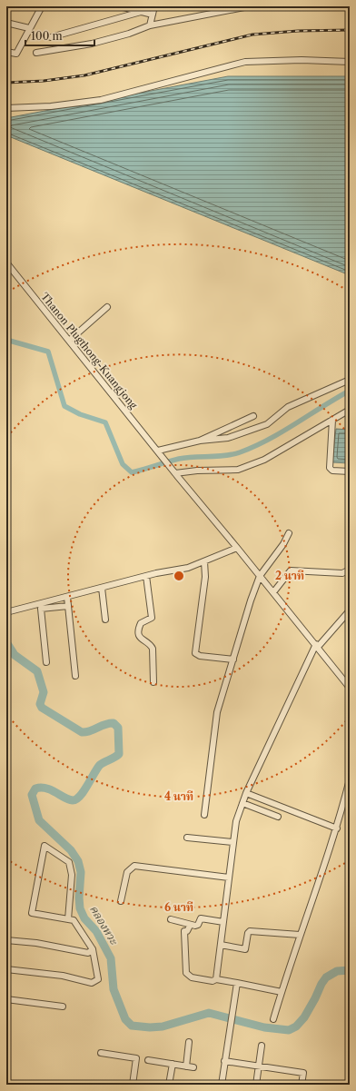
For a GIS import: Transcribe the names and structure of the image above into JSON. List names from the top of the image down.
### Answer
{
  "streets": {
    "street": ["Thanon Plugthong-Kuangjong"]
  },
  "water": ["คลองหวะ"],
  "scale_bar": "100 m",
  "rings": ["2 นาที", "4 นาที", "6 นาที"]
}
